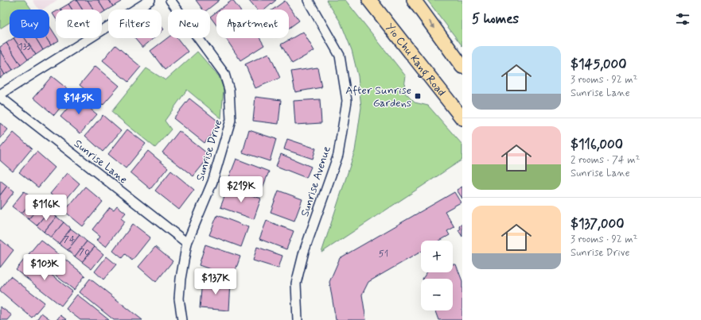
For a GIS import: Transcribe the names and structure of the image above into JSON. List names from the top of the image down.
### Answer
{
  "streets": {
    "main road": ["Yio Chu Kang Road"],
    "street": ["Sunrise Drive", "Sunrise Lane", "Sunrise Avenue"]
  },
  "crossings": [
    ["Sunrise Drive", "Sunrise Lane"]
  ],
  "places": {
    "transit": ["After Sunrise Gardens"]
  },
  "house_numbers": [
    "133",
    "74",
    "70",
    "51"
  ],
  "page": {
    "heading": "5 homes",
    "chip": [
      "Buy",
      "Rent",
      "Filters",
      "New",
      "Apartment"
    ],
    "list": [
      {
        "name": "$145,000",
        "note": "3 rooms · 92 m² · Sunrise Lane"
      },
      {
        "name": "$116,000",
        "note": "2 rooms · 74 m² · Sunrise Lane"
      },
      {
        "name": "$137,000",
        "note": "3 rooms · 92 m² · Sunrise Drive"
      }
    ],
    "price": [
      "$145K",
      "$219K",
      "$116K",
      "$103K",
      "$137K"
    ],
    "map_buttons": ["+", "−"]
  }
}
